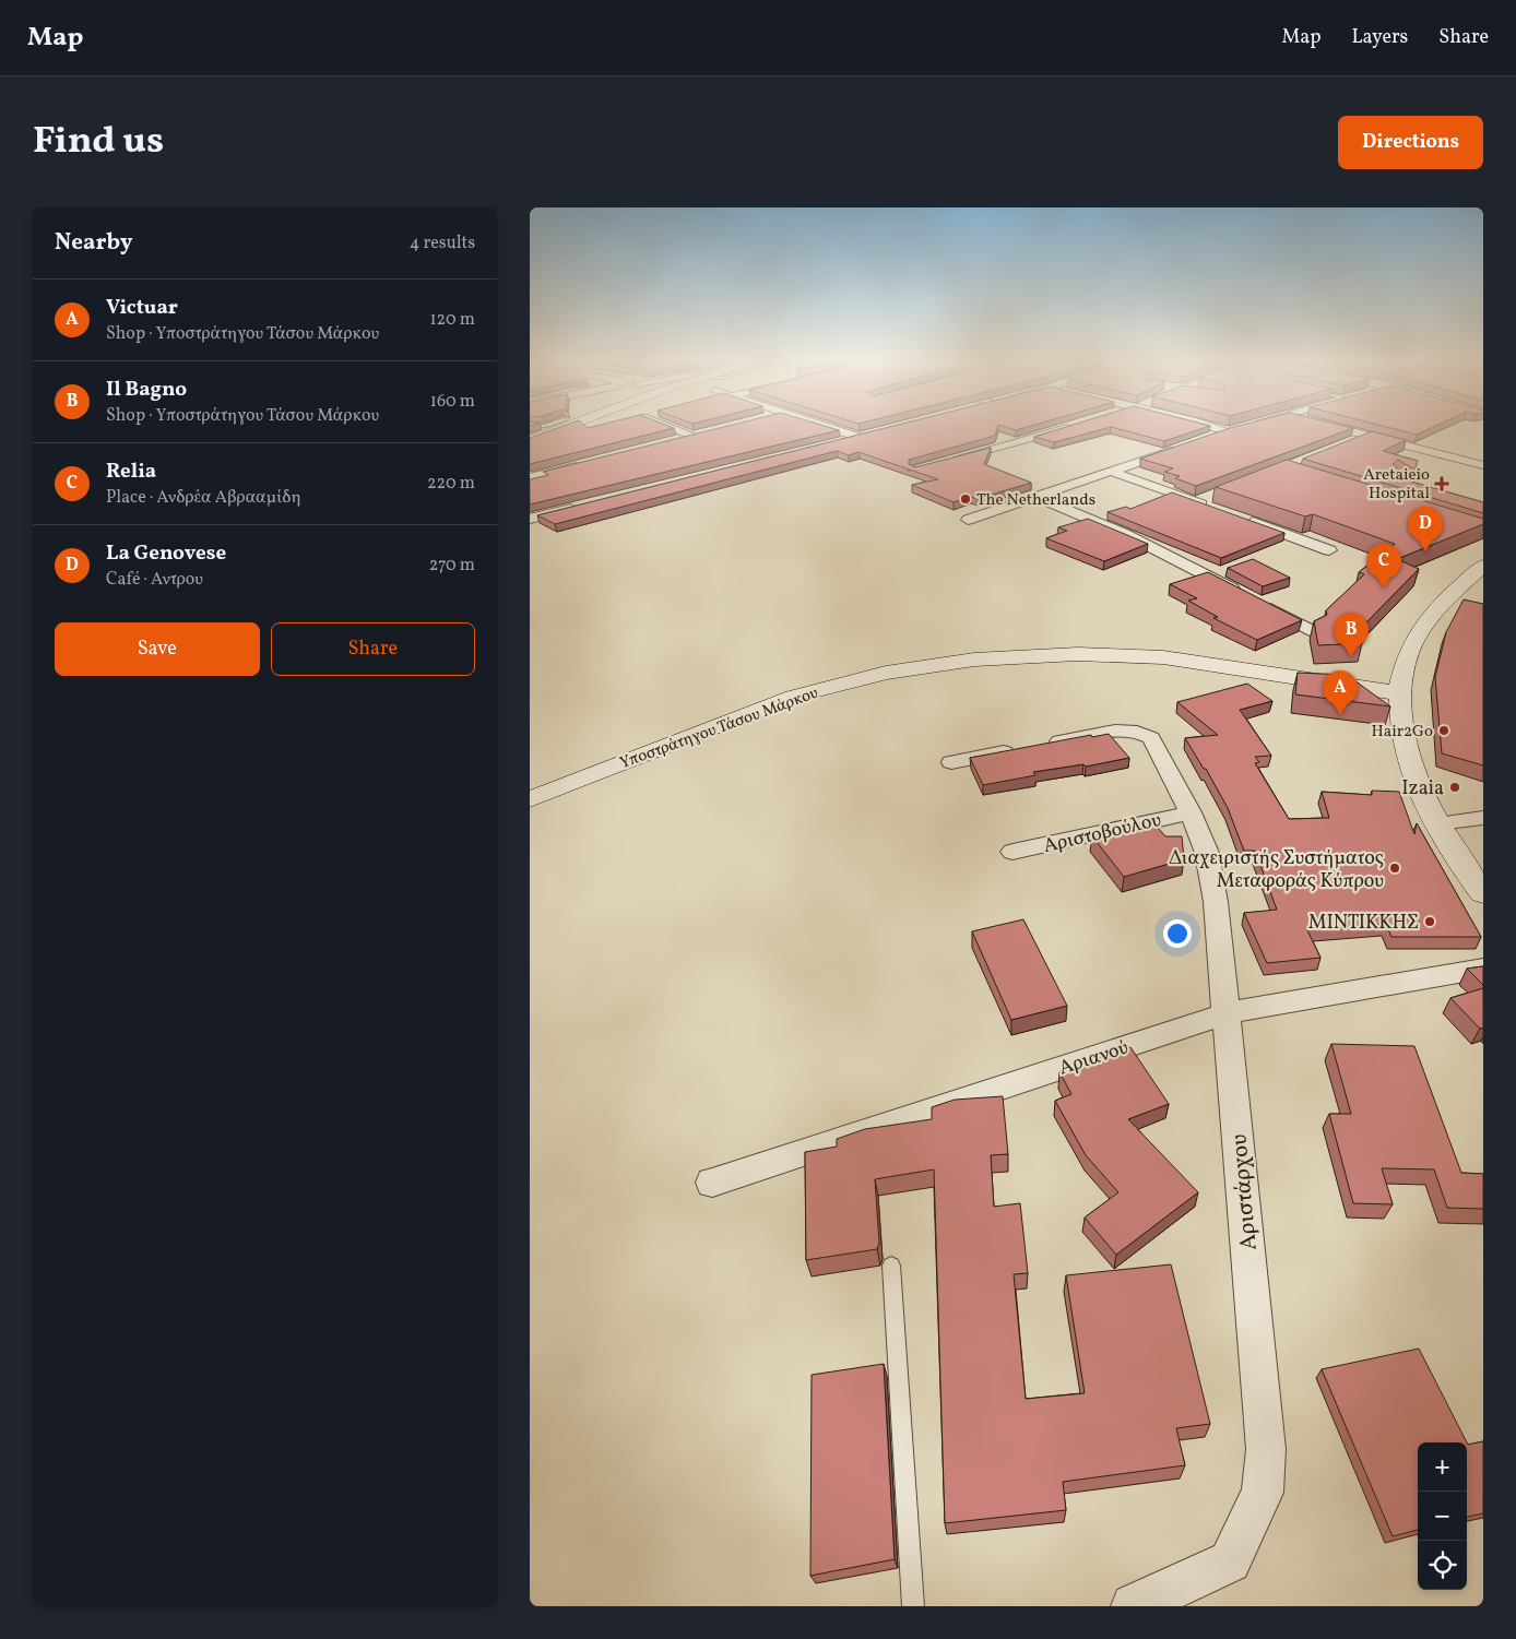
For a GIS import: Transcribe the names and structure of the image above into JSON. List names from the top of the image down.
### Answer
{
  "streets": {
    "main road": ["Υποστράτηγου Τάσου Μάρκου"],
    "street": ["Αριστοβούλου", "Αριανού", "Αριστάρχου"]
  },
  "crossings": [
    ["Αριστοβούλου", "Αριστάρχου"],
    ["Αριανού", "Αριστάρχου"]
  ],
  "places": {
    "health": ["Aretaieio Hospital"],
    "other": [
      "The Netherlands",
      "Hair2Go",
      "Izaia",
      "Διαχειριστής Συστήματος Μεταφοράς Κύπρου",
      "ΜΙΝΤΙΚΚΗΣ"
    ]
  },
  "page": {
    "header": "Map",
    "nav": ["Map", "Layers", "Share"],
    "title": "Find us",
    "buttons": [
      "Directions",
      ["Save", "Share"]
    ],
    "heading": ["Nearby", "4 results"],
    "list": [
      {
        "mark": "A",
        "name": "Victuar",
        "note": "Shop · Υποστράτηγου Τάσου Μάρκου",
        "value": "120 m"
      },
      {
        "mark": "B",
        "name": "Il Bagno",
        "note": "Shop · Υποστράτηγου Τάσου Μάρκου",
        "value": "160 m"
      },
      {
        "mark": "C",
        "name": "Relia",
        "note": "Place · Ανδρέα Αβρααμίδη",
        "value": "220 m"
      },
      {
        "mark": "D",
        "name": "La Genovese",
        "note": "Café · Αντρου",
        "value": "270 m"
      }
    ],
    "pins": [
      "D",
      "C",
      "B",
      "A"
    ],
    "map_buttons": ["+", "−"]
  }
}
